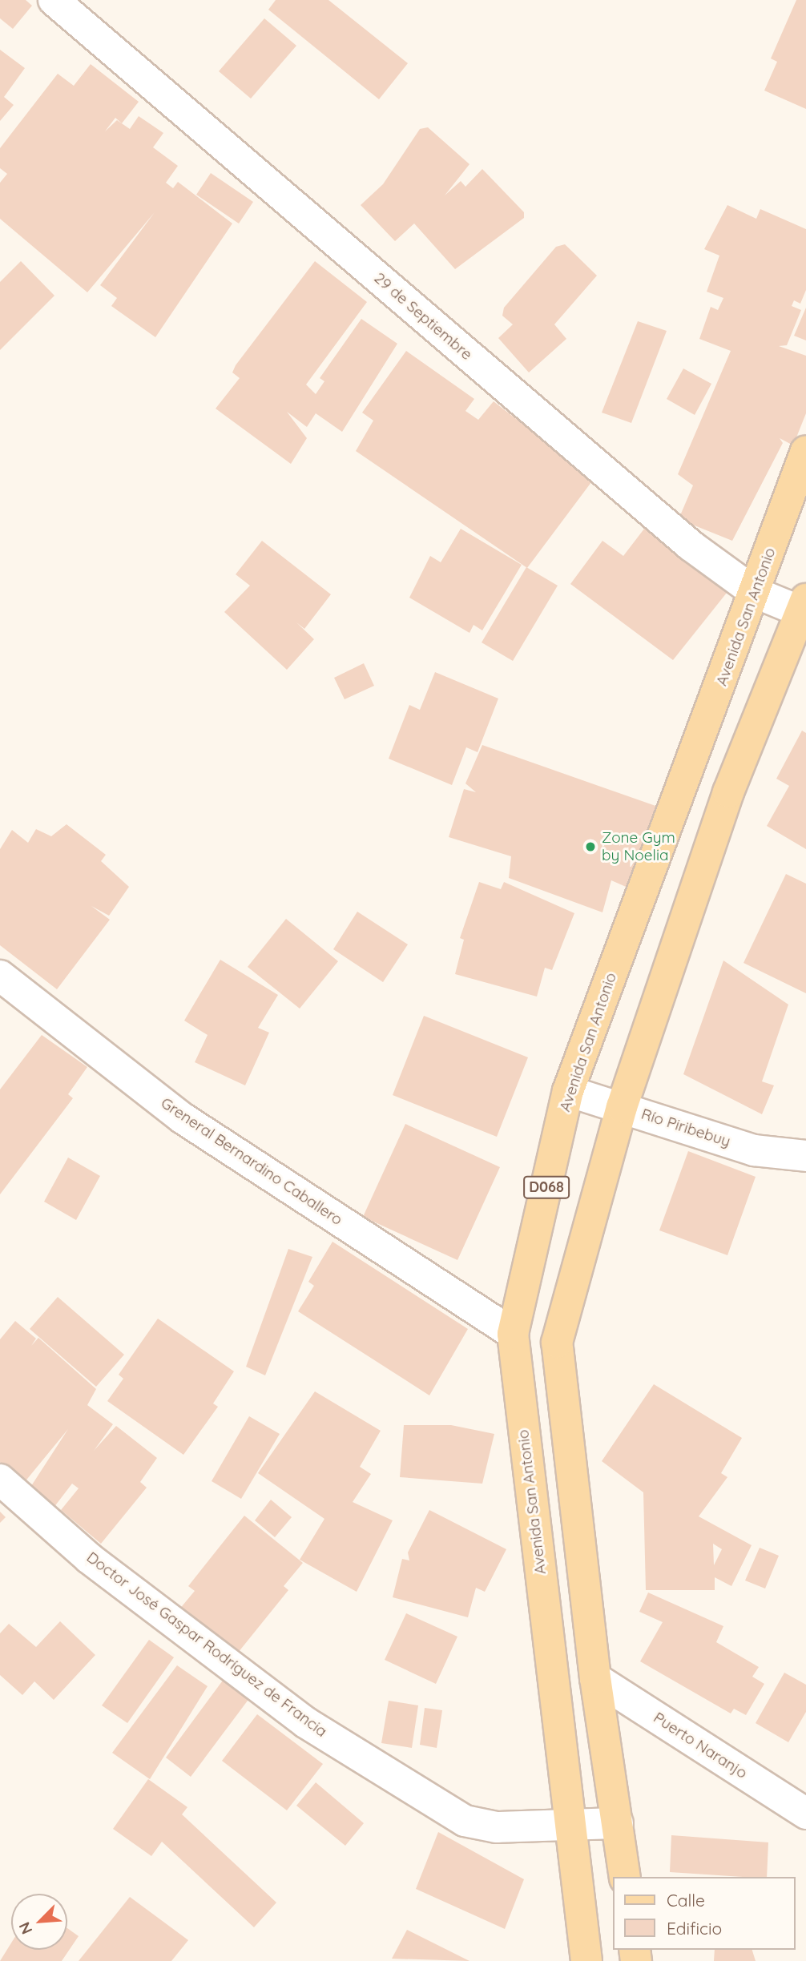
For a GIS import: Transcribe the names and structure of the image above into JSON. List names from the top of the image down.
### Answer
{
  "streets": {
    "main road": ["Avenida San Antonio", "D068"],
    "street": [
      "29 de Septiembre",
      "Río Piribebuy",
      "Greneral Bernardino Caballero",
      "Doctor José Gaspar Rodríguez de Francia",
      "Puerto Naranjo"
    ]
  },
  "crossings": [
    ["29 de Septiembre", "Avenida San Antonio"],
    ["Avenida San Antonio", "Río Piribebuy"],
    ["Avenida San Antonio", "Greneral Bernardino Caballero"],
    ["Avenida San Antonio", "Doctor José Gaspar Rodríguez de Francia"]
  ],
  "places": ["Zone Gym by Noelia"],
  "legend": ["Calle", "Edificio"],
  "north": "bottom left"
}
